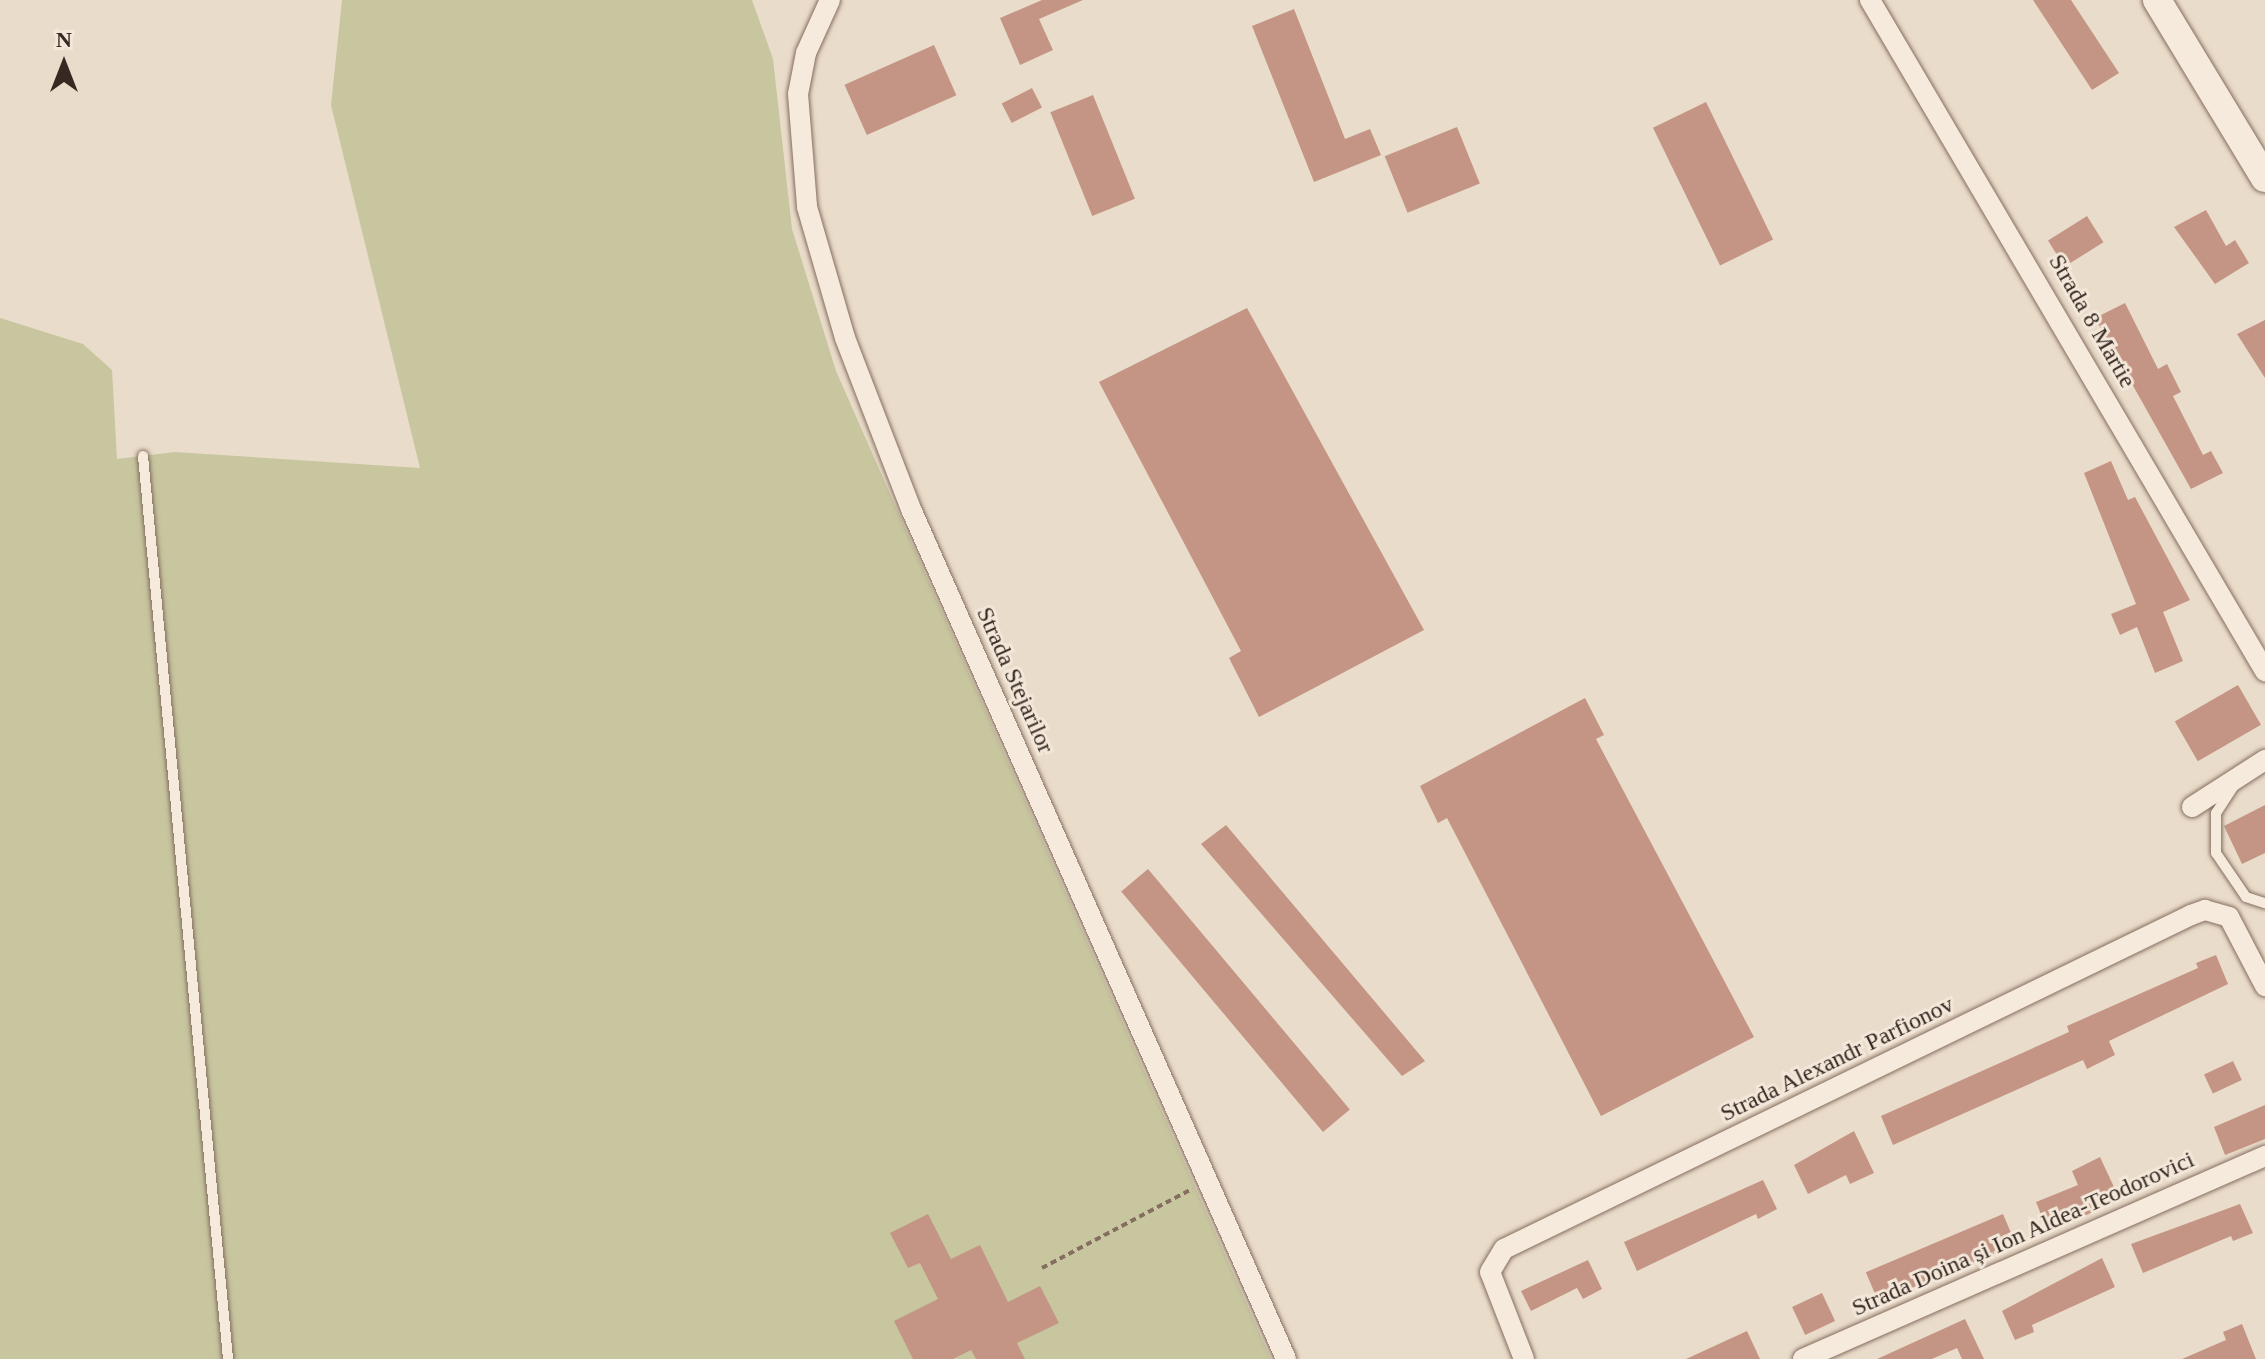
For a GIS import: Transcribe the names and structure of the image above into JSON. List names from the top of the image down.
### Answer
{
  "streets": {
    "street": [
      "Strada 8 Martie",
      "Strada Stejarilor",
      "Strada Alexandr Parfionov",
      "Strada Doina și Ion Aldea-Teodorovici"
    ]
  },
  "north": "top"
}
